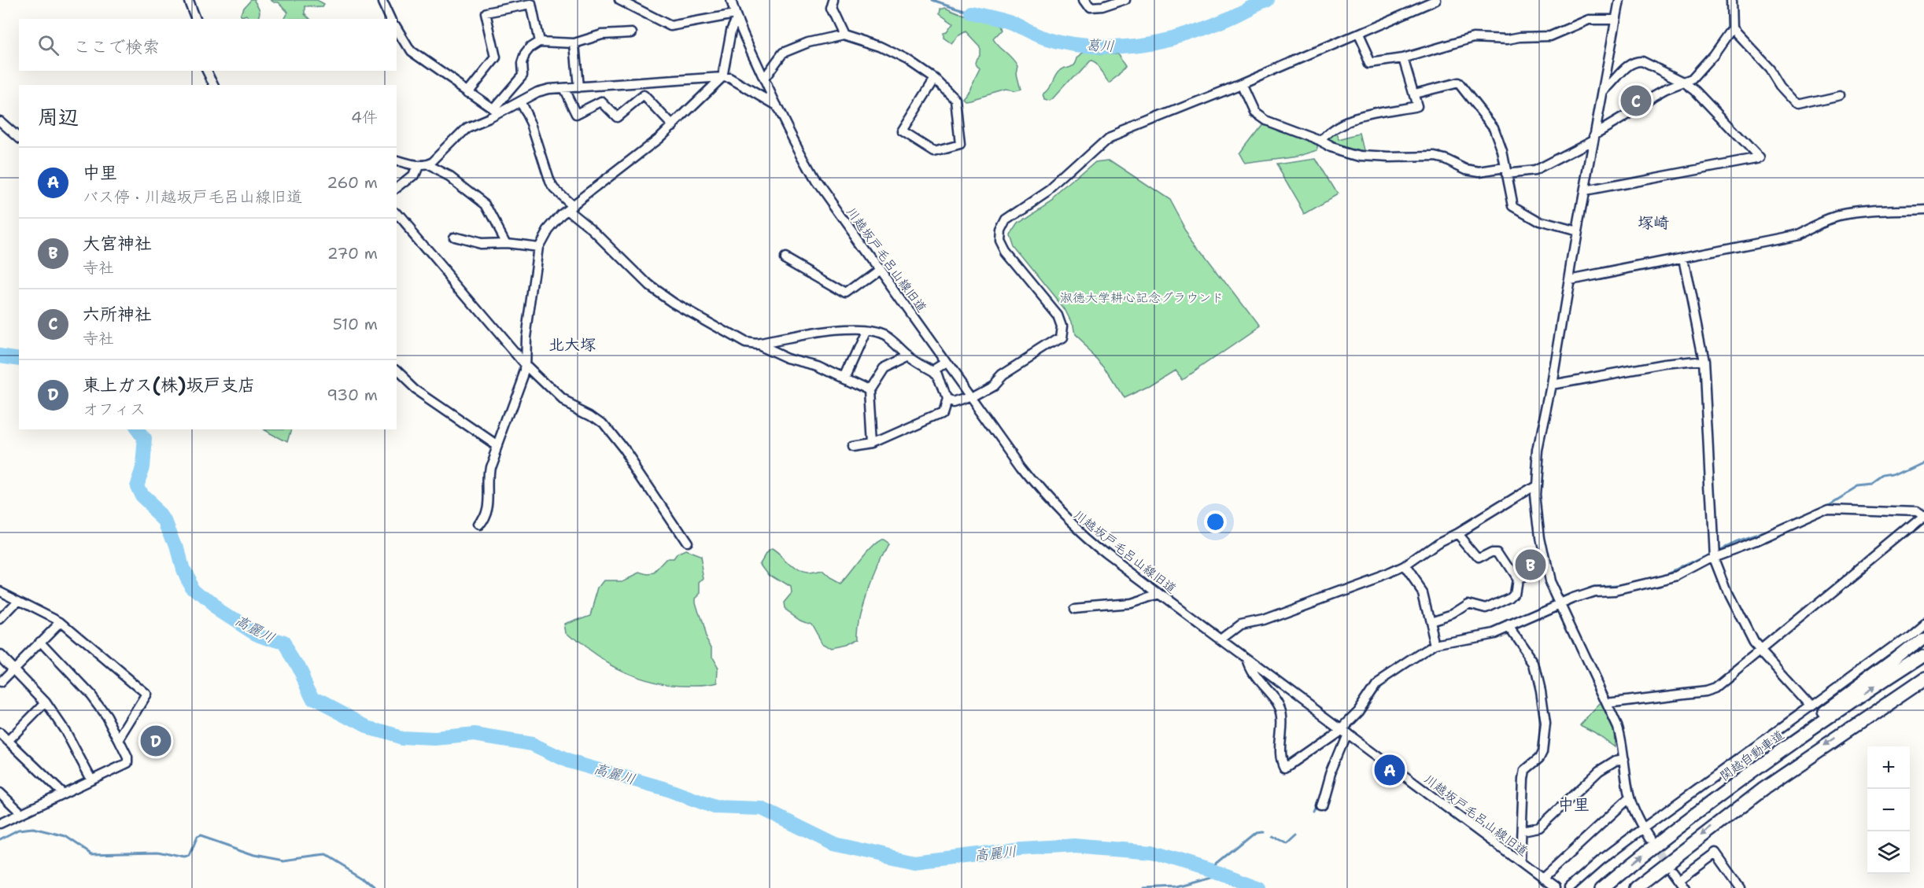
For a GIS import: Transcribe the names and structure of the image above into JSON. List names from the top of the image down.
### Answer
{
  "streets": {
    "highway": ["関越自動車道"],
    "street": ["川越坂戸毛呂山線旧道"]
  },
  "districts": ["塚崎", "北大塚", "中里"],
  "water": ["葛川", "高麗川"],
  "parks": ["淑徳大学耕心記念グラウンド"],
  "page": {
    "search": "ここで検索",
    "pins": [
      "C",
      "B",
      "D",
      "A"
    ],
    "heading": ["周辺", "4件"],
    "list": [
      {
        "mark": "A",
        "name": "中里",
        "note": "バス停 · 川越坂戸毛呂山線旧道",
        "value": "260 m"
      },
      {
        "mark": "B",
        "name": "大宮神社",
        "note": "寺社",
        "value": "270 m"
      },
      {
        "mark": "C",
        "name": "六所神社",
        "note": "寺社",
        "value": "510 m"
      },
      {
        "mark": "D",
        "name": "東上ガス(株)坂戸支店",
        "note": "オフィス",
        "value": "930 m"
      }
    ],
    "map_buttons": ["+", "−"]
  }
}
